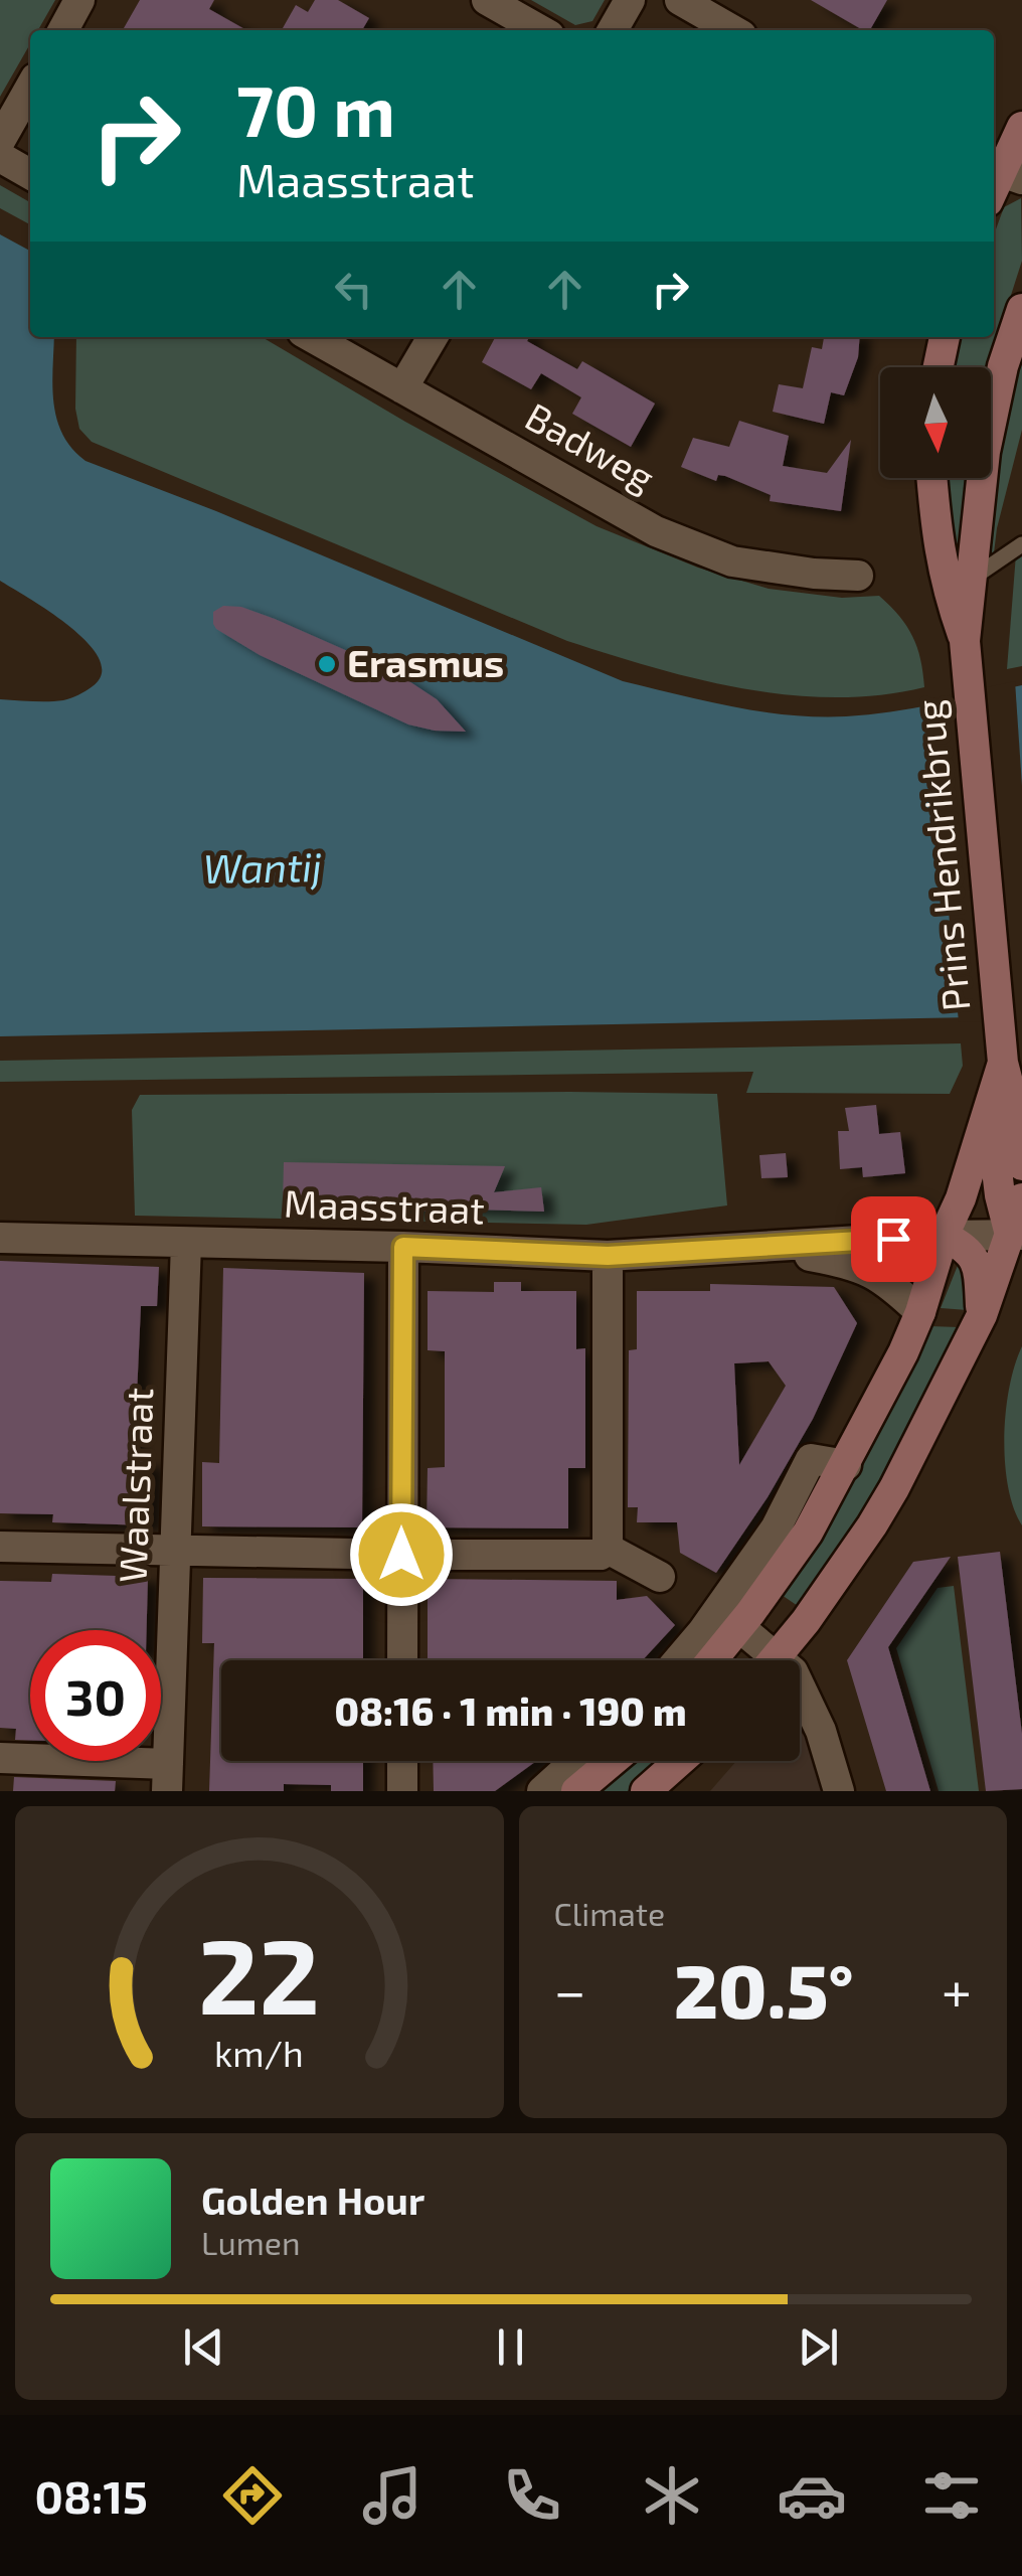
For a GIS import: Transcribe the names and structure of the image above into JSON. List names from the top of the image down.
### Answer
{
  "streets": {
    "main road": ["Prins Hendrikbrug"],
    "street": ["Badweg", "Maasstraat", "Waalstraat"]
  },
  "crossings": [
    ["Maasstraat", "Waalstraat"]
  ],
  "water": ["Wantij"],
  "places": ["Erasmus"],
  "north": "bottom",
  "page": {
    "turn": ["70 m", "Maasstraat"],
    "limit": "30",
    "trip": "08:16 · 1 min · 190 m",
    "tile": "Climate",
    "heat": ["−", "20.5°", "+"],
    "song": ["Golden Hour", "Lumen"],
    "tabs": "08:15",
    "gauge": ["22", "km/h"]
  }
}
